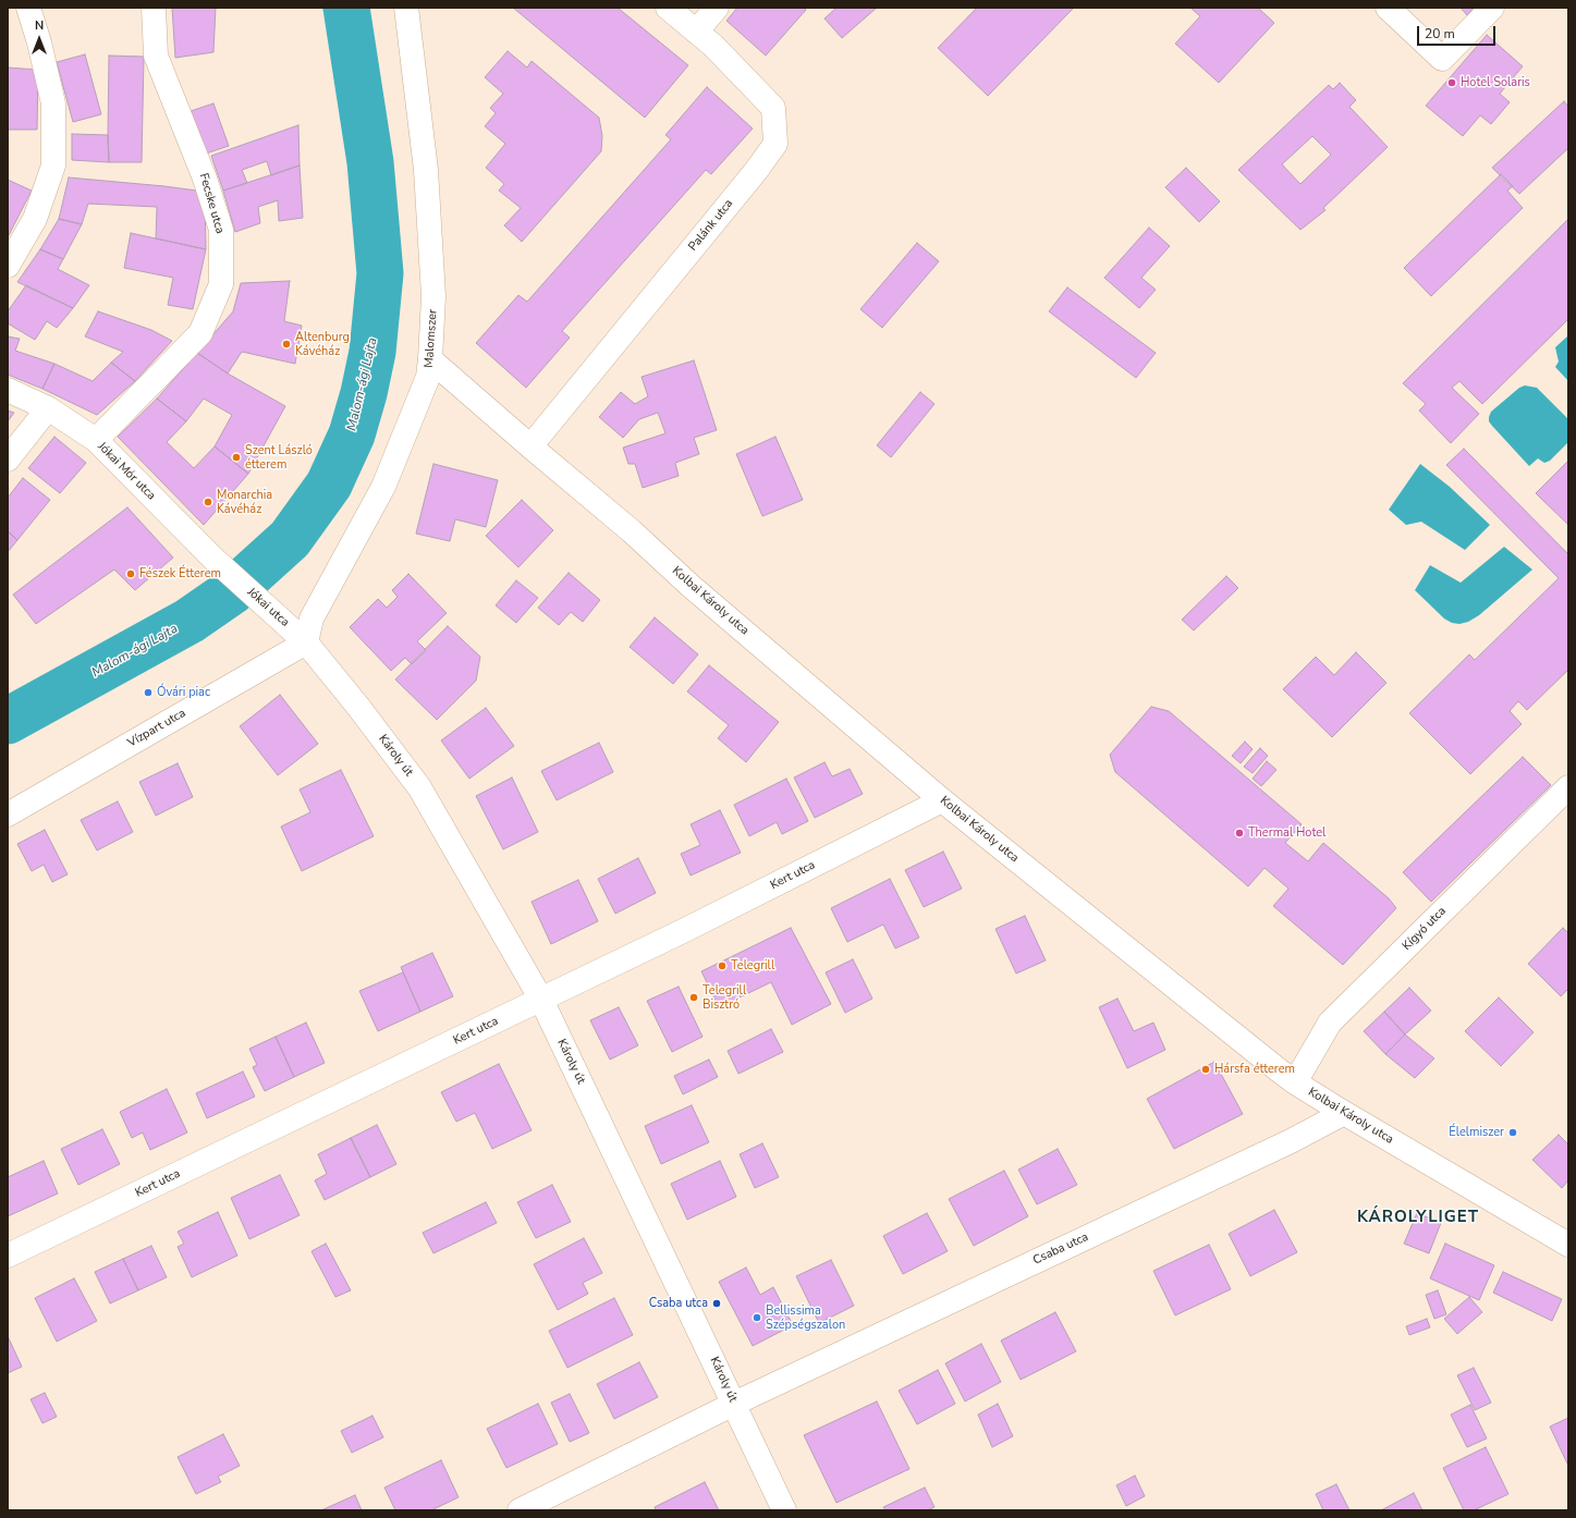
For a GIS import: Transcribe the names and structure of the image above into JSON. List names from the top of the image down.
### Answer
{
  "streets": {
    "street": [
      "Fecske utca",
      "Palánk utca",
      "Malomszer",
      "Jókai Mór utca",
      "Kolbai Károly utca",
      "Jókai utca",
      "Vízpart utca",
      "Károly út",
      "Kert utca",
      "Kígyó utca",
      "Csaba utca"
    ]
  },
  "crossings": [
    ["Fecske utca", "Jókai Mór utca"],
    ["Palánk utca", "Kolbai Károly utca"],
    ["Malomszer", "Kolbai Károly utca"],
    ["Malomszer", "Jókai utca"],
    ["Malomszer", "Vízpart utca"],
    ["Malomszer", "Károly út"],
    ["Jókai Mór utca", "Jókai utca"],
    ["Kolbai Károly utca", "Kert utca"],
    ["Kolbai Károly utca", "Kígyó utca"],
    ["Kolbai Károly utca", "Csaba utca"],
    ["Jókai utca", "Vízpart utca"],
    ["Jókai utca", "Károly út"],
    ["Vízpart utca", "Károly út"],
    ["Károly út", "Kert utca"],
    ["Károly út", "Csaba utca"]
  ],
  "districts": ["KÁROLYLIGET"],
  "water": ["Malom-ági Lajta"],
  "places": [
    "Hotel Solaris",
    "Altenburg Kávéház",
    "Szent László étterem",
    "Monarchia Kávéház",
    "Fészek Étterem",
    "Óvári piac",
    "Thermal Hotel",
    "Telegrill",
    "Telegrill Bisztró",
    "Hársfa étterem",
    "Élelmiszer",
    "Csaba utca",
    "Bellissima Szépségszalon"
  ],
  "scale_bar": "20 m",
  "north": "top"
}
